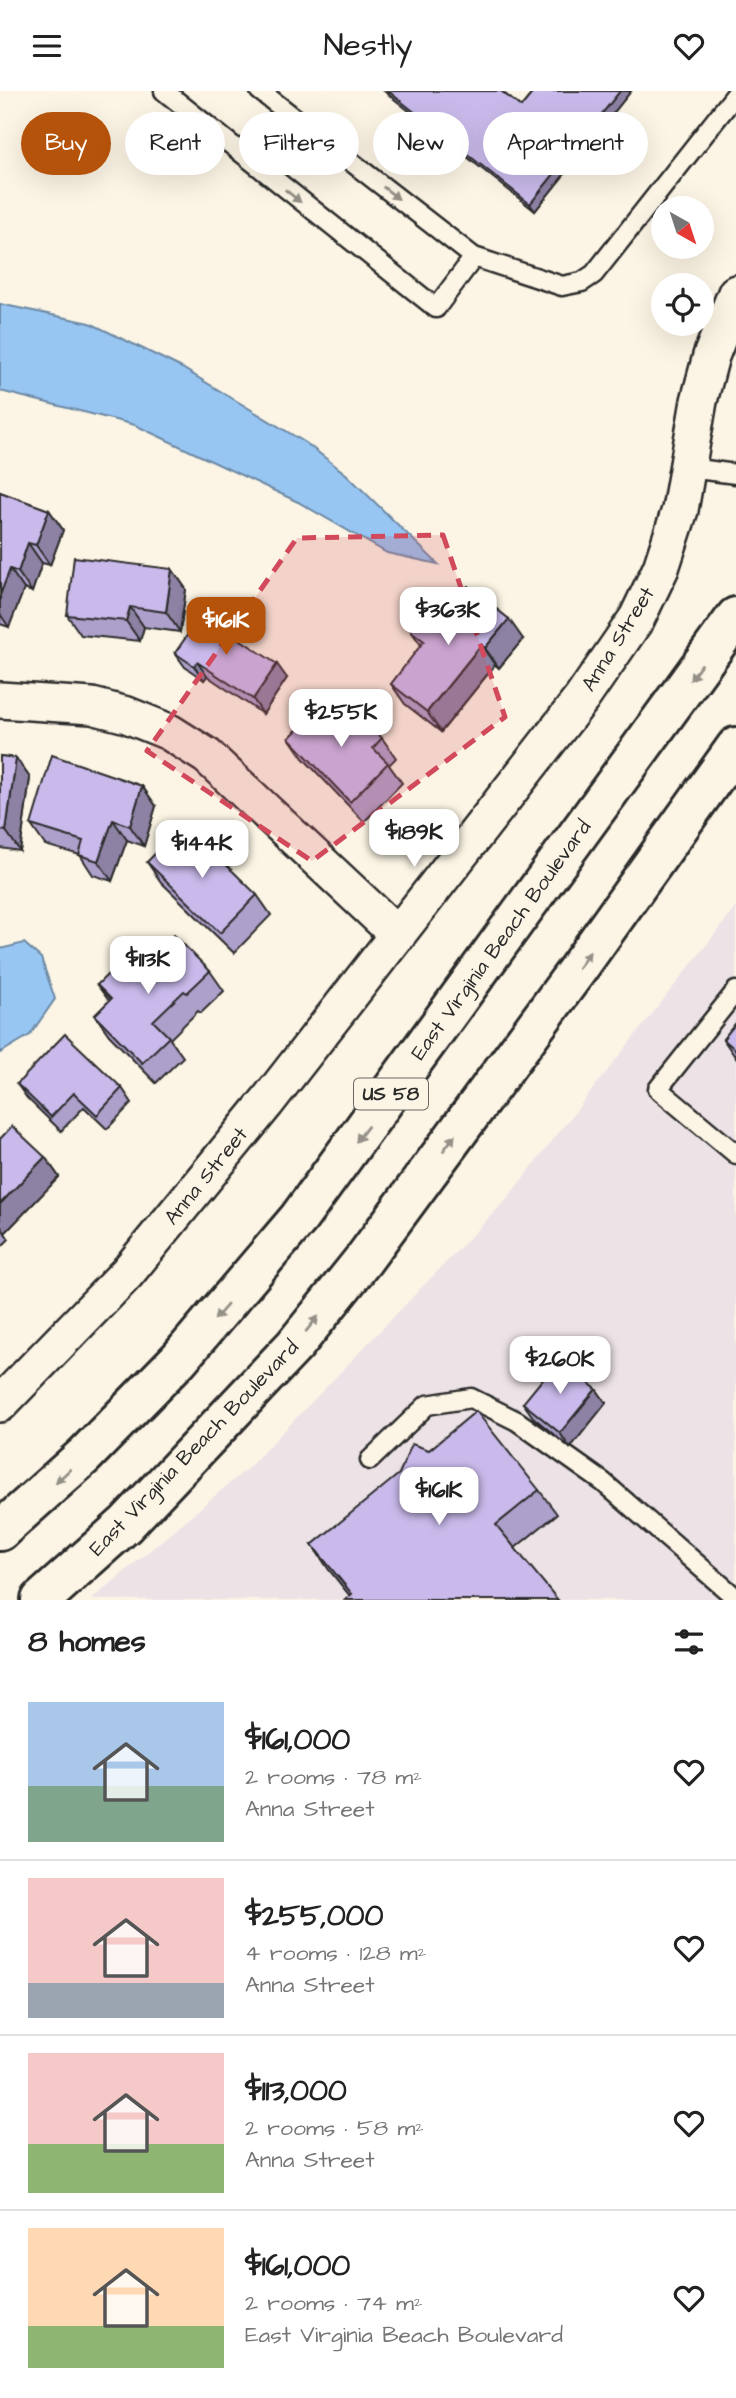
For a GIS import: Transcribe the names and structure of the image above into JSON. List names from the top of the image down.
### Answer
{
  "streets": {
    "main road": ["East Virginia Beach Boulevard", "US 58"],
    "street": ["Anna Street"]
  },
  "north": "bottom right",
  "page": {
    "header": "Nestly",
    "chip": [
      "Buy",
      "Rent",
      "Filters",
      "New",
      "Apartment"
    ],
    "price": [
      "$363K",
      "$161K",
      "$255K",
      "$189K",
      "$144K",
      "$113K",
      "$260K",
      "$161K"
    ],
    "heading": "8 homes",
    "list": [
      {
        "name": "$161,000",
        "note": "2 rooms · 78 m² · Anna Street"
      },
      {
        "name": "$255,000",
        "note": "4 rooms · 128 m² · Anna Street"
      },
      {
        "name": "$113,000",
        "note": "2 rooms · 58 m² · Anna Street"
      },
      {
        "name": "$161,000",
        "note": "2 rooms · 74 m² · East Virginia Beach Boulevard"
      }
    ]
  }
}
